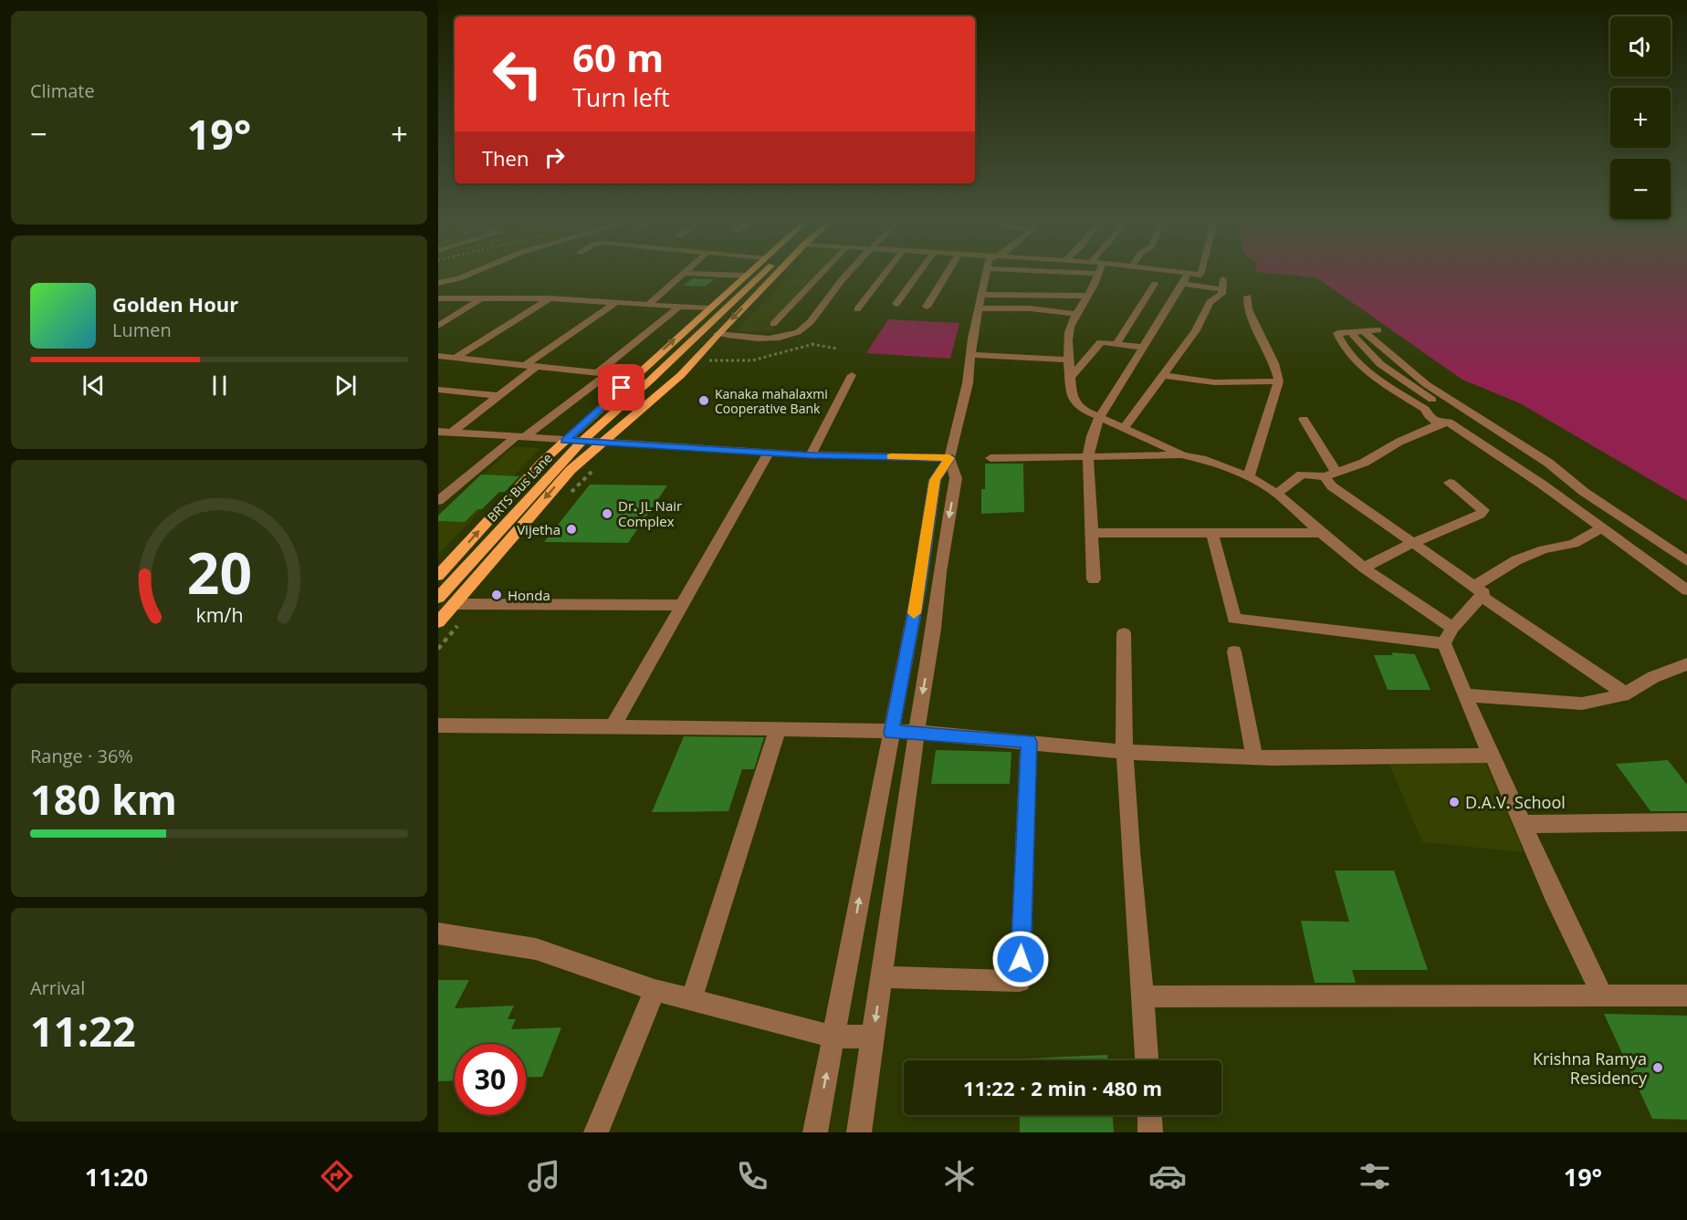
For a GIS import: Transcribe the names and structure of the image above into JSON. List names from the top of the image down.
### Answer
{
  "streets": {
    "main road": ["BRTS Bus Lane"]
  },
  "places": [
    "Kanaka mahalaxmi Cooperative Bank",
    "Dr. JL Nair Complex",
    "Vijetha",
    "Honda",
    "D.A.V. School",
    "Krishna Ramya Residency"
  ],
  "page": {
    "tile": [
      "Climate",
      ["Range · 36%", "180 km"],
      ["Arrival", "11:22"]
    ],
    "map_buttons": ["+", "−"],
    "turn": ["60 m", "Turn left"],
    "heat": ["−", "19°", "+"],
    "then": "Then",
    "song": ["Golden Hour", "Lumen"],
    "limit": "30",
    "trip": "11:22 · 2 min · 480 m",
    "tabs": ["11:20", "19°"],
    "gauge": ["20", "km/h"]
  }
}
